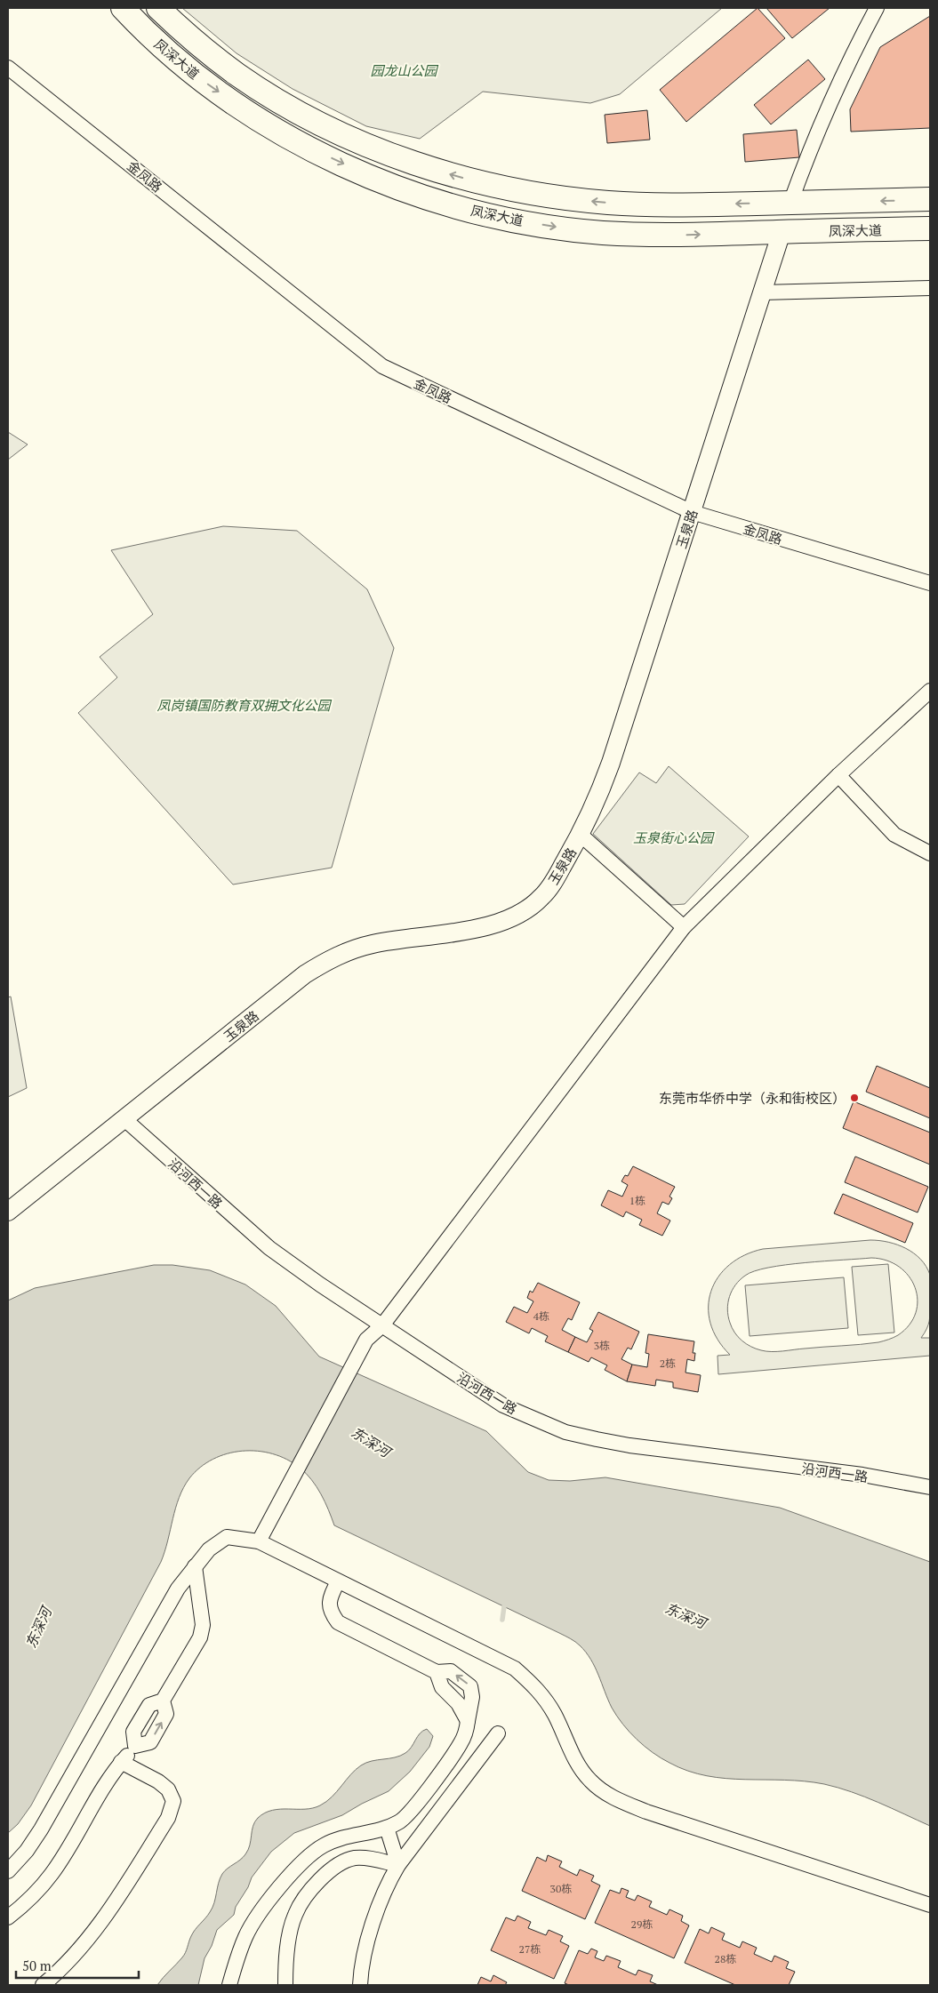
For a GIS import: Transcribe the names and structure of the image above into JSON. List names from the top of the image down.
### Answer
{
  "streets": {
    "main road": ["凤深大道"],
    "street": ["金凤路", "玉泉路", "沿河西一路"]
  },
  "crossings": [
    ["凤深大道", "玉泉路"],
    ["金凤路", "玉泉路"],
    ["玉泉路", "沿河西一路"]
  ],
  "water": ["东深河"],
  "parks": ["园龙山公园", "凤岗镇国防教育双拥文化公园", "玉泉街心公园"],
  "places": ["东莞市华侨中学（永和街校区）"],
  "house_numbers": [
    "1栋",
    "4栋",
    "3栋",
    "2栋",
    "30栋",
    "29栋",
    "27栋",
    "28栋"
  ],
  "scale_bar": "50 m"
}
